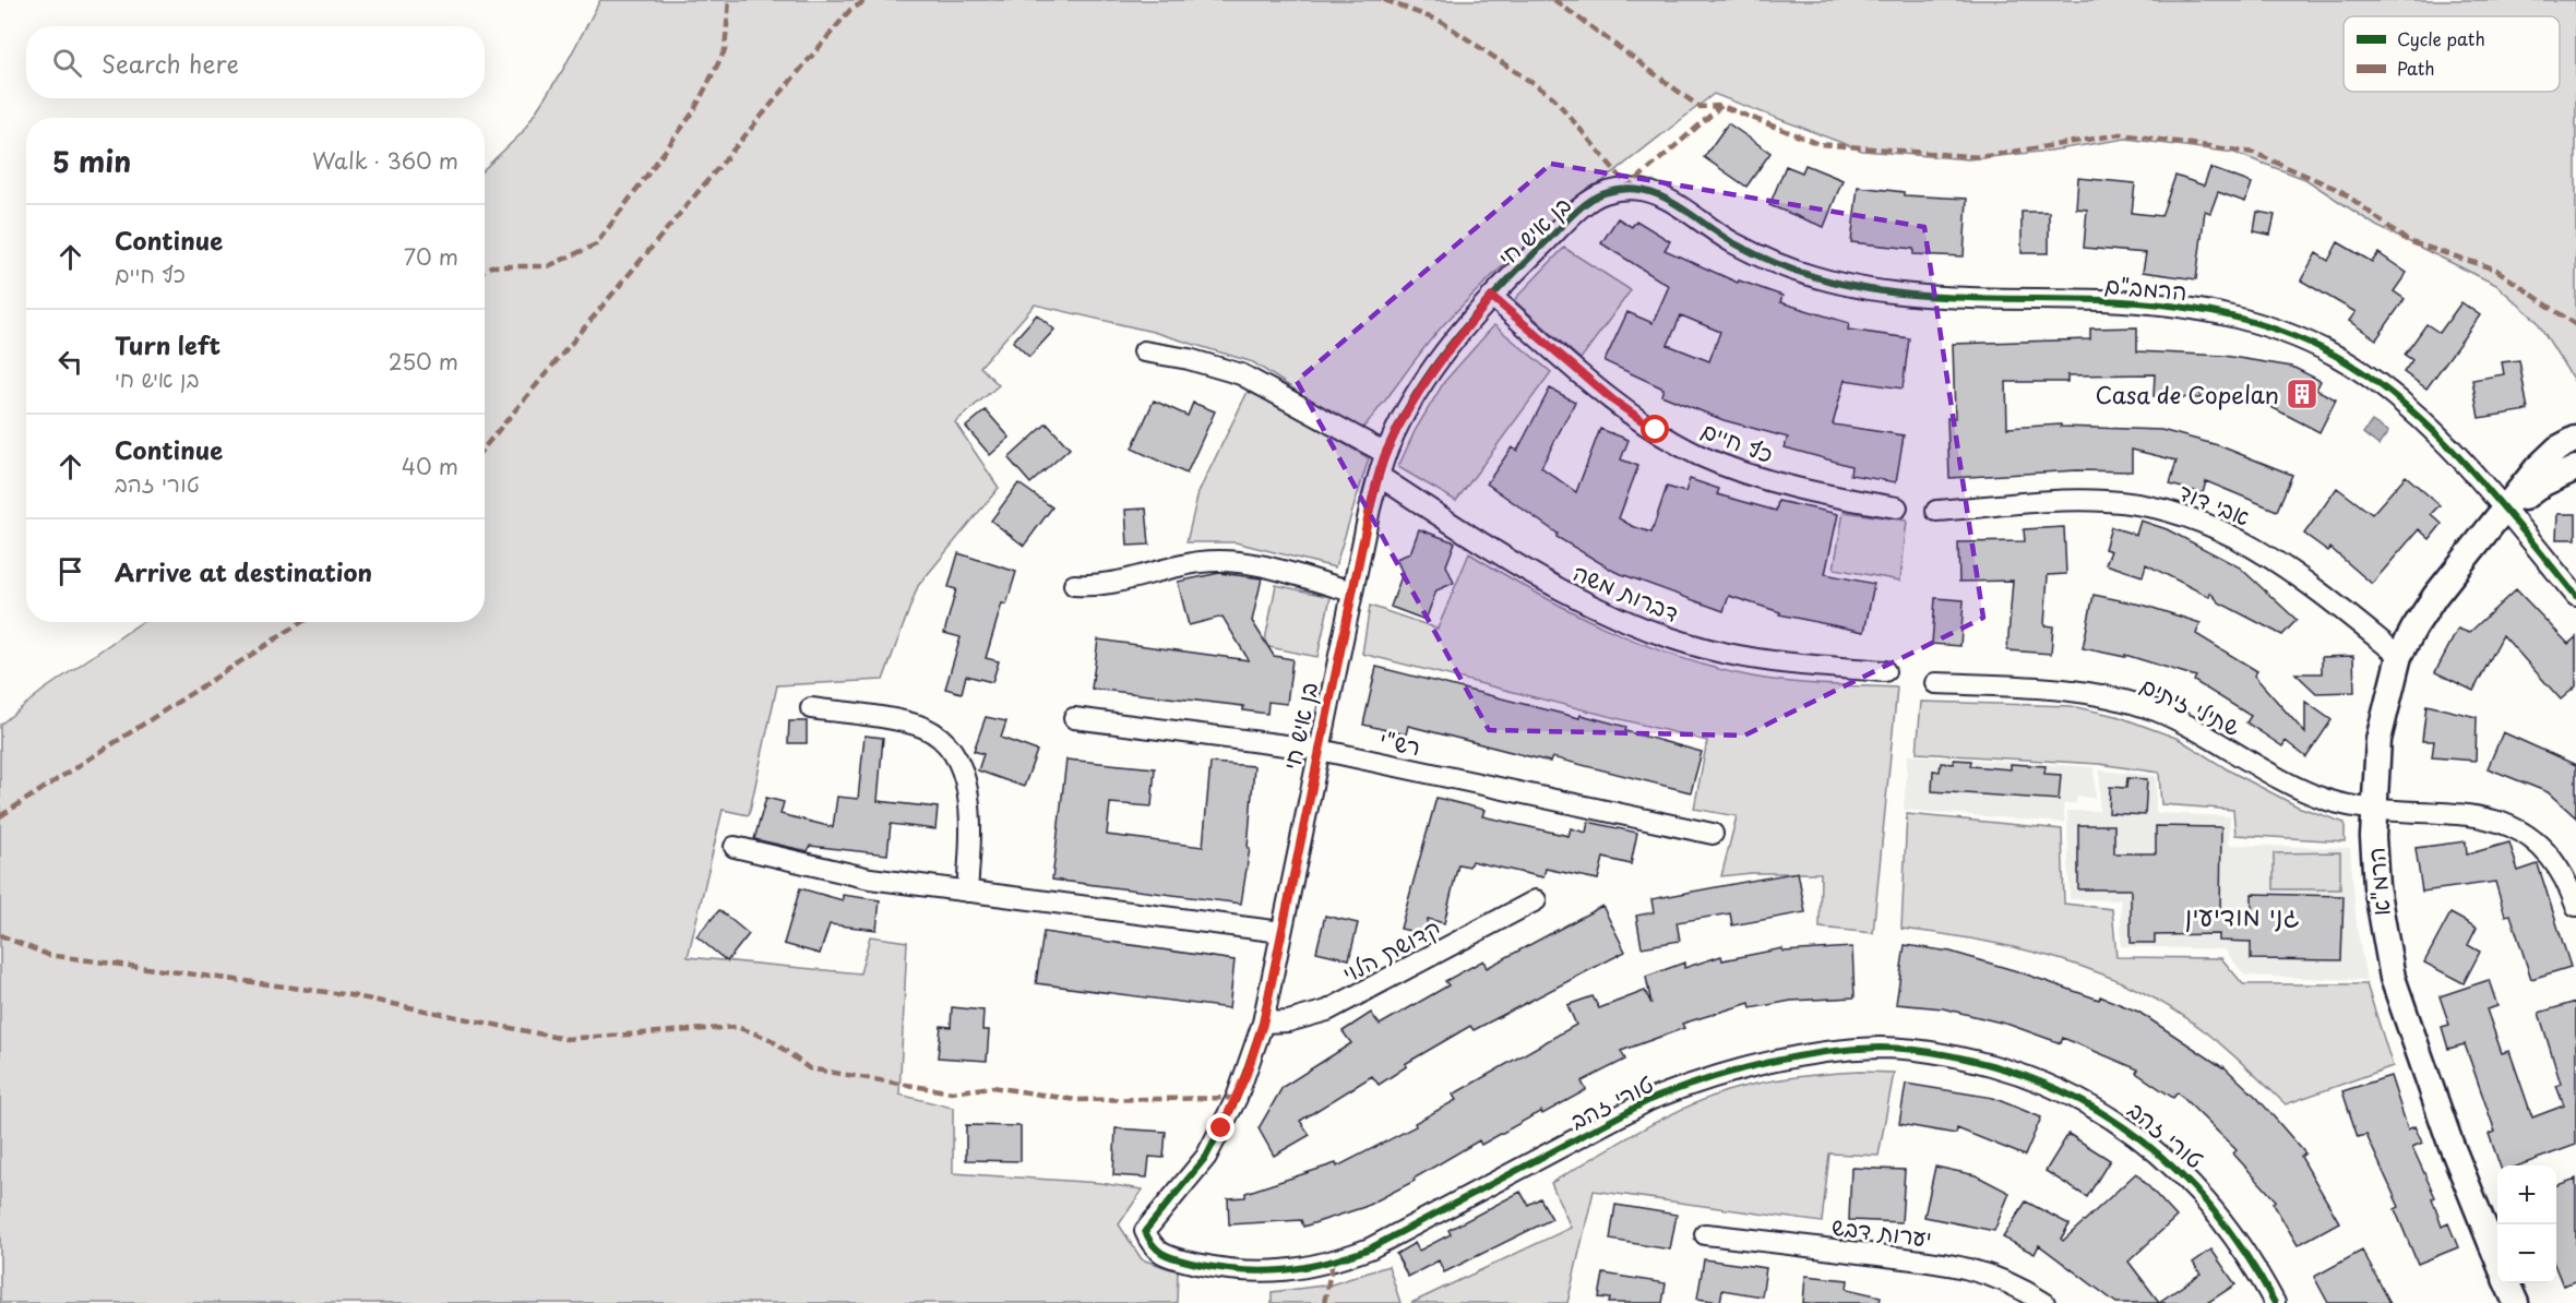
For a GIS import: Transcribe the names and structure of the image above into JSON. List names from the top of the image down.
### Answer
{
  "streets": {
    "street": [
      "בן איש חי",
      "הרמב\"ם",
      "כף חיים",
      "אבי דוד",
      "דברות משה",
      "שתילי זיתים",
      "רש\"י",
      "הרמ\"א",
      "קדושת הלוי",
      "טורי זהב",
      "יערות דבש"
    ]
  },
  "crossings": [
    ["בן איש חי", "הרמב\"ם"],
    ["בן איש חי", "כף חיים"],
    ["בן איש חי", "דברות משה"],
    ["בן איש חי", "רש\"י"],
    ["בן איש חי", "קדושת הלוי"],
    ["בן איש חי", "טורי זהב"],
    ["הרמב\"ם", "הרמ\"א"],
    ["אבי דוד", "הרמ\"א"],
    ["שתילי זיתים", "הרמ\"א"],
    ["קדושת הלוי", "טורי זהב"]
  ],
  "districts": ["גני מודיעין"],
  "places": {
    "building": ["Casa de Copelan"]
  },
  "legend": ["Cycle path", "Path"],
  "page": {
    "search": "Search here",
    "heading": ["5 min", "Walk · 360 m"],
    "list": [
      ["Continue", "כף חיים", "70 m"],
      ["Turn left", "בן איש חי", "250 m"],
      ["Continue", "טורי זהב", "40 m"],
      "Arrive at destination"
    ],
    "map_buttons": ["+", "−"]
  }
}
